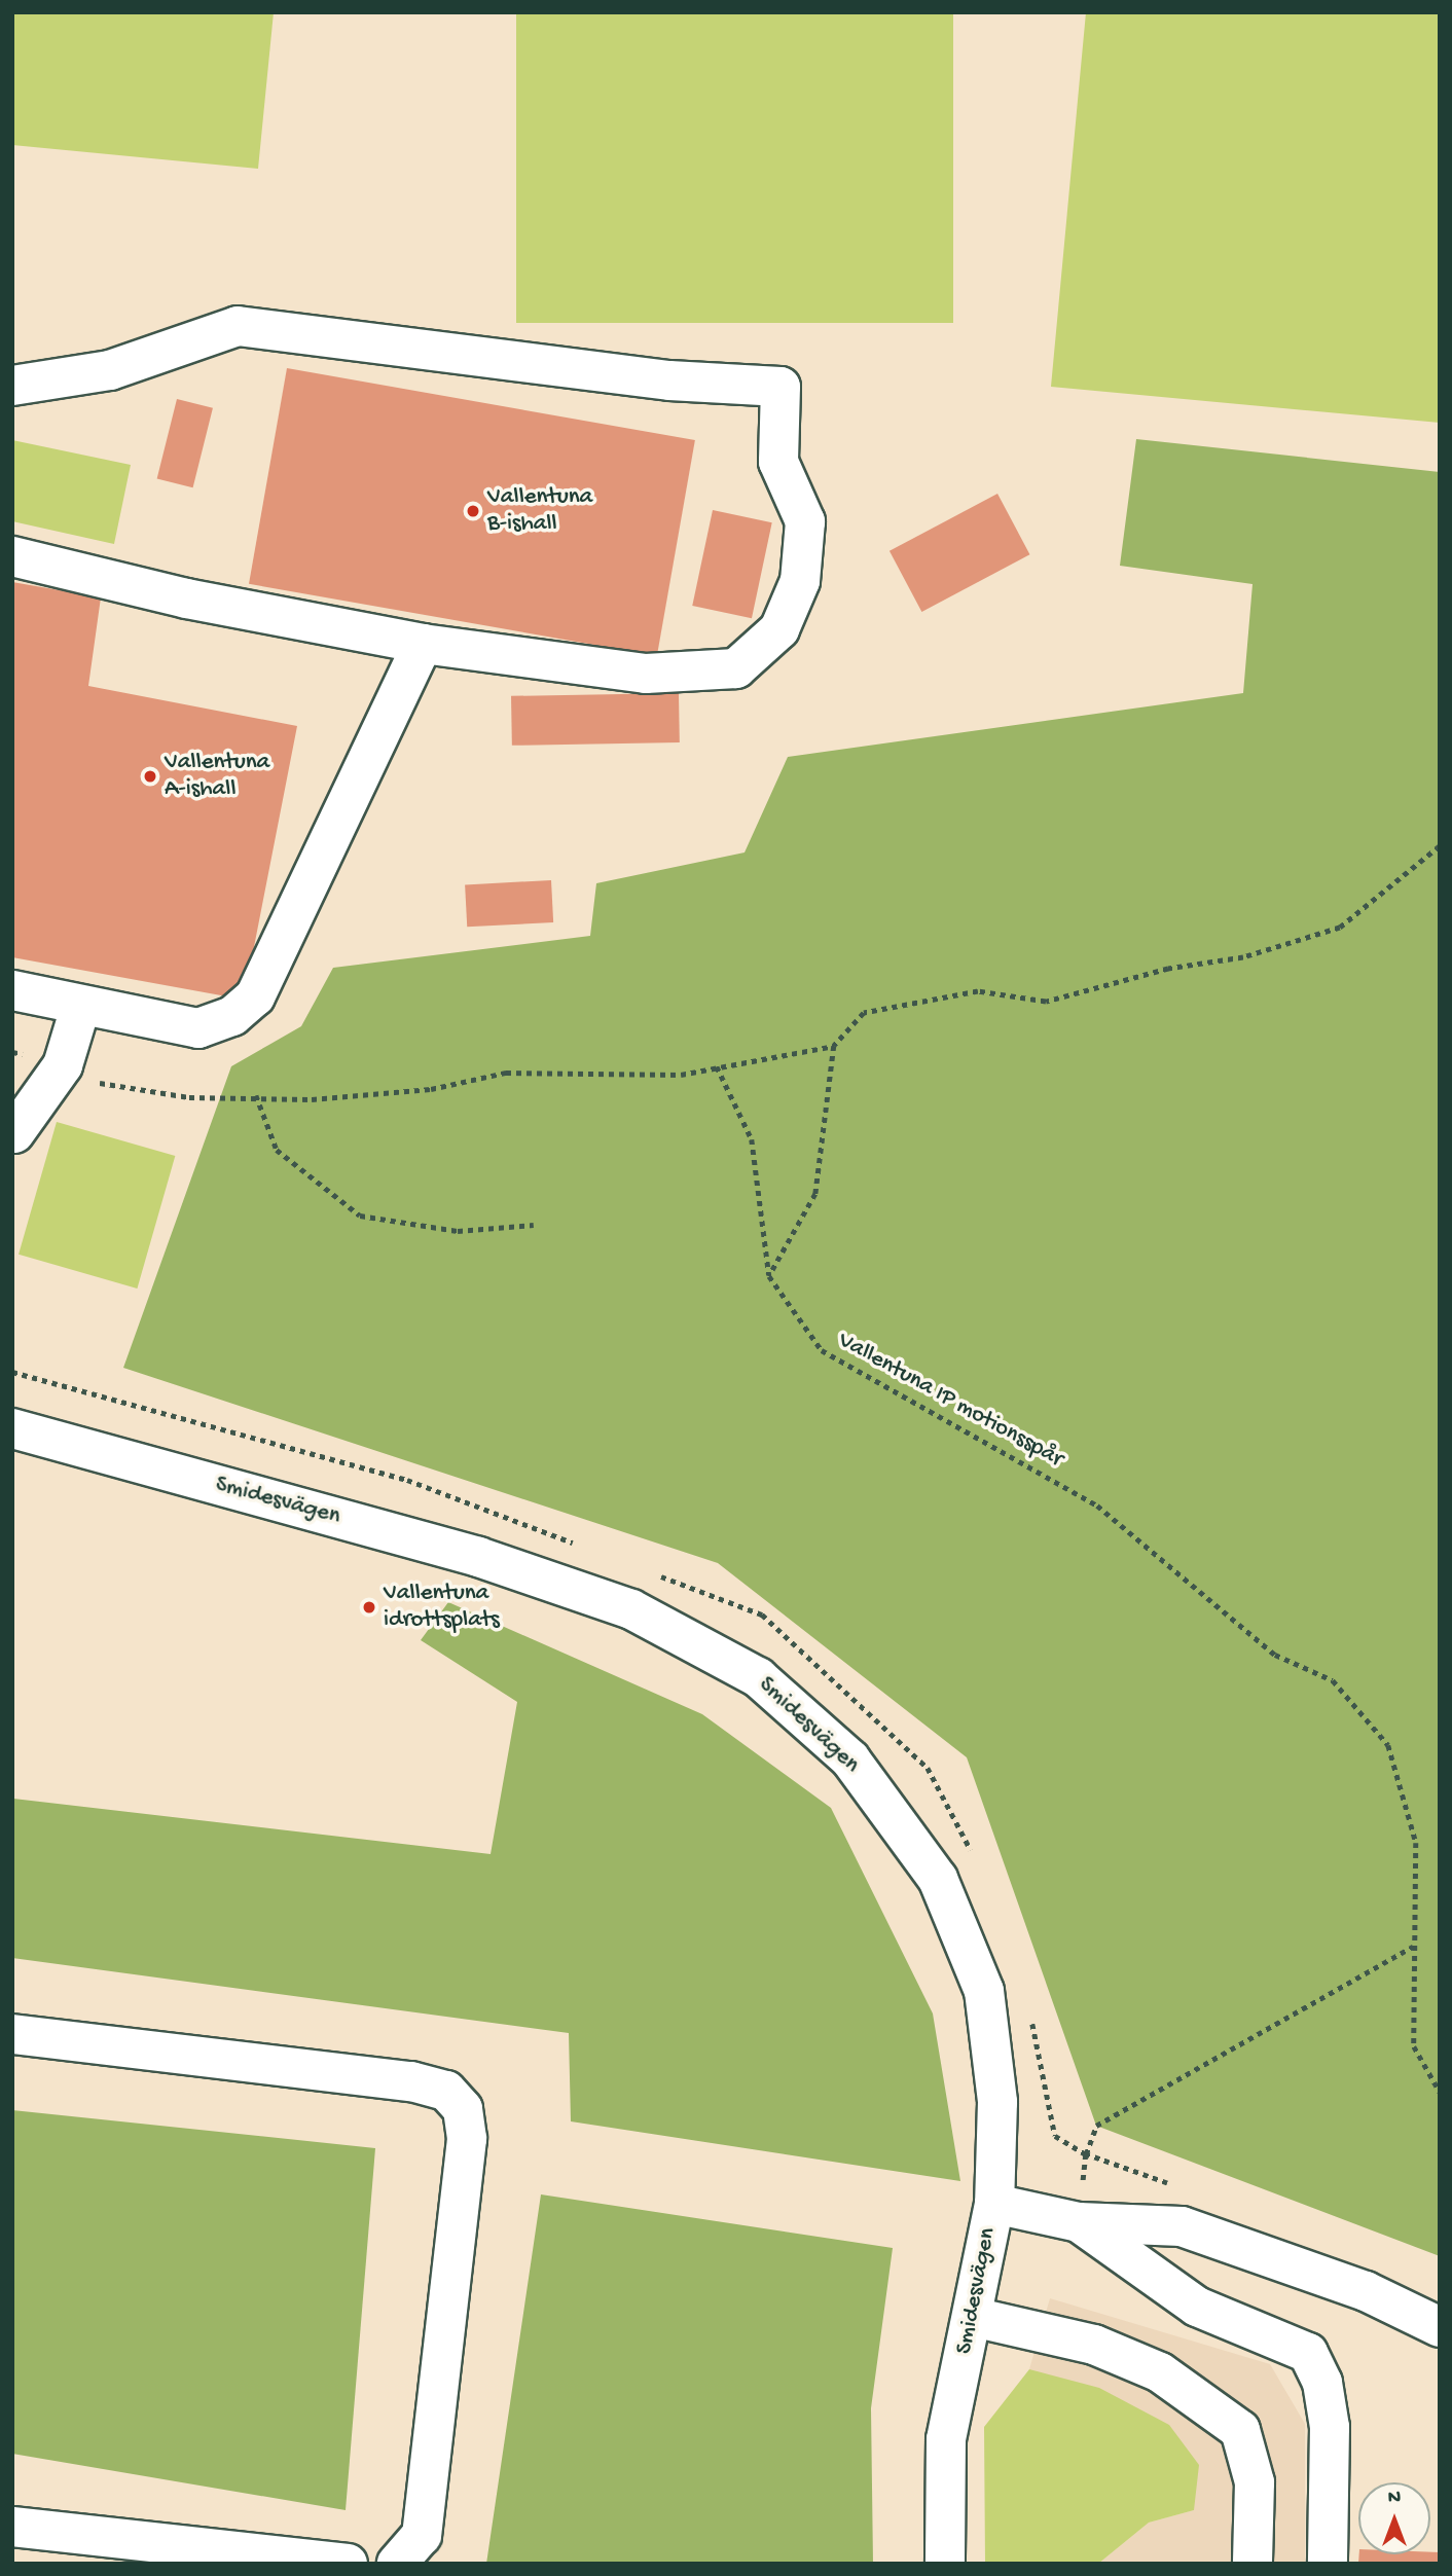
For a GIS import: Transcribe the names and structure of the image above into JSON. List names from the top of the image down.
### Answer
{
  "streets": {
    "main road": ["Smidesvägen"],
    "path": ["Vallentuna IP motionsspår"]
  },
  "places": ["Vallentuna B-ishall", "Vallentuna A-ishall", "Vallentuna idrottsplats"],
  "north": "top"
}
